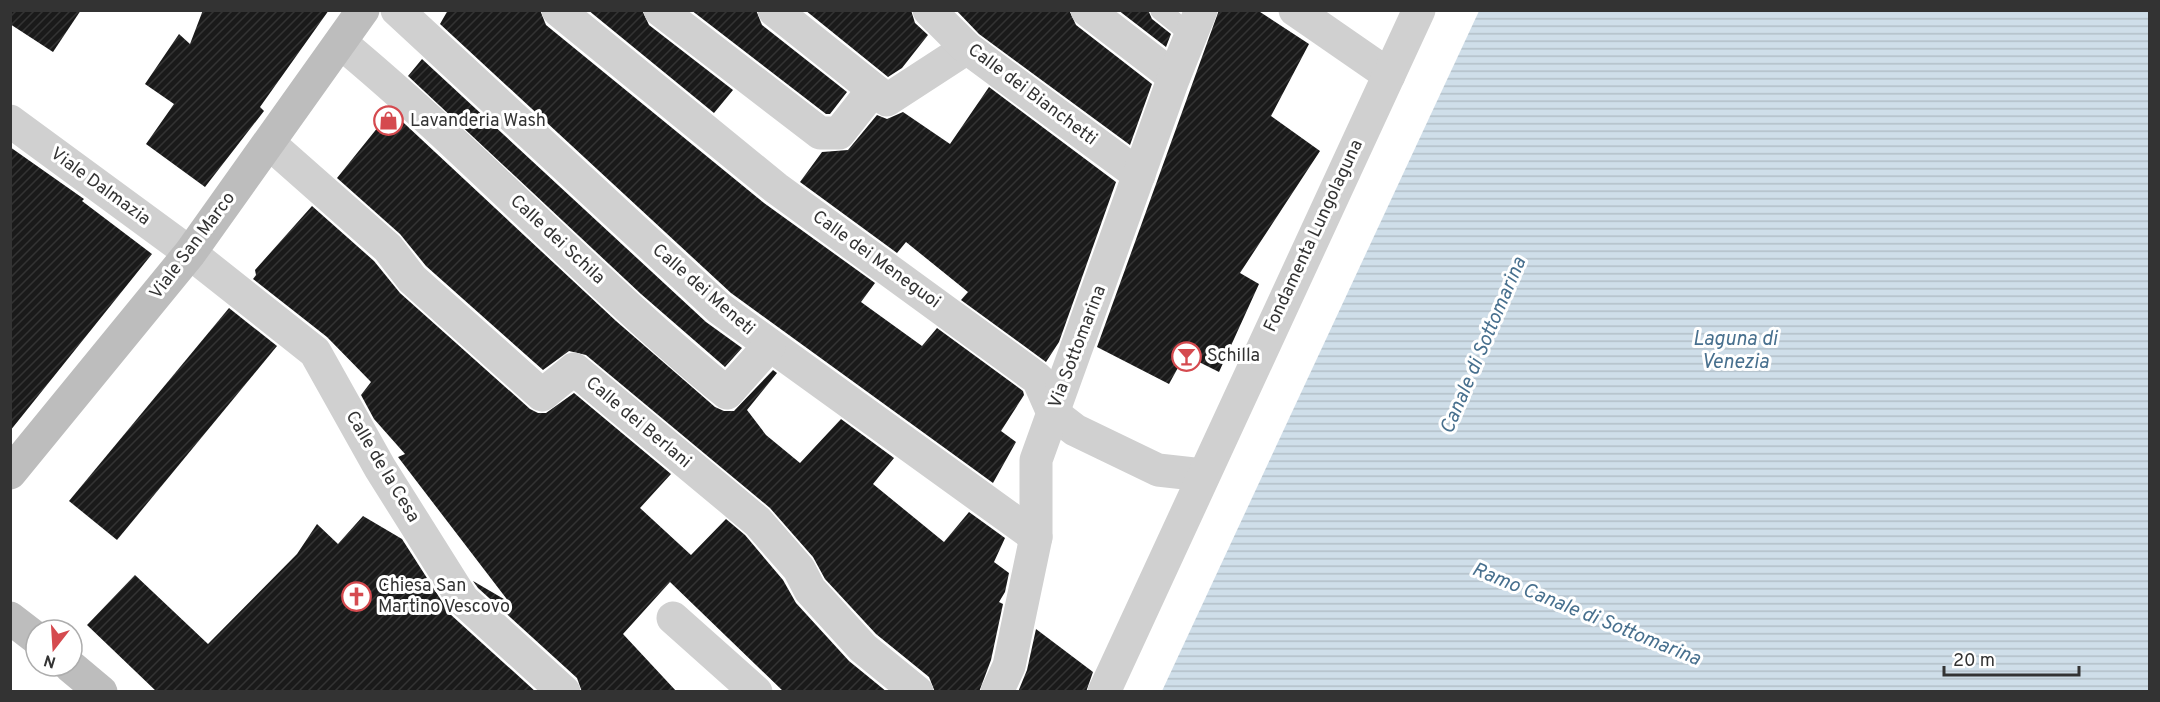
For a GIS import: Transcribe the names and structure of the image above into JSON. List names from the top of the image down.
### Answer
{
  "streets": {
    "street": [
      "Calle dei Bianchetti",
      "Viale Dalmazia",
      "Fondamenta Lungolaguna",
      "Calle dei Schila",
      "Viale San Marco",
      "Calle dei Meneguoi",
      "Calle dei Meneti",
      "Via Sottomarina",
      "Calle dei Berlani",
      "Calle de la Cesa"
    ]
  },
  "crossings": [
    ["Calle dei Bianchetti", "Via Sottomarina"],
    ["Viale Dalmazia", "Viale San Marco"],
    ["Viale Dalmazia", "Calle de la Cesa"],
    ["Fondamenta Lungolaguna", "Calle dei Meneguoi"],
    ["Calle dei Schila", "Viale San Marco"],
    ["Calle dei Schila", "Calle dei Meneti"],
    ["Viale San Marco", "Calle dei Berlani"],
    ["Viale San Marco", "Calle de la Cesa"],
    ["Calle dei Meneguoi", "Via Sottomarina"],
    ["Calle dei Meneti", "Via Sottomarina"]
  ],
  "water": ["Laguna di Venezia", "Canale di Sottomarina", "Ramo Canale di Sottomarina"],
  "places": {
    "shop": ["Lavanderia Wash"],
    "bar": ["Schilla"],
    "church": ["Chiesa San Martino Vescovo"]
  },
  "scale_bar": "20 m",
  "north": "bottom"
}
